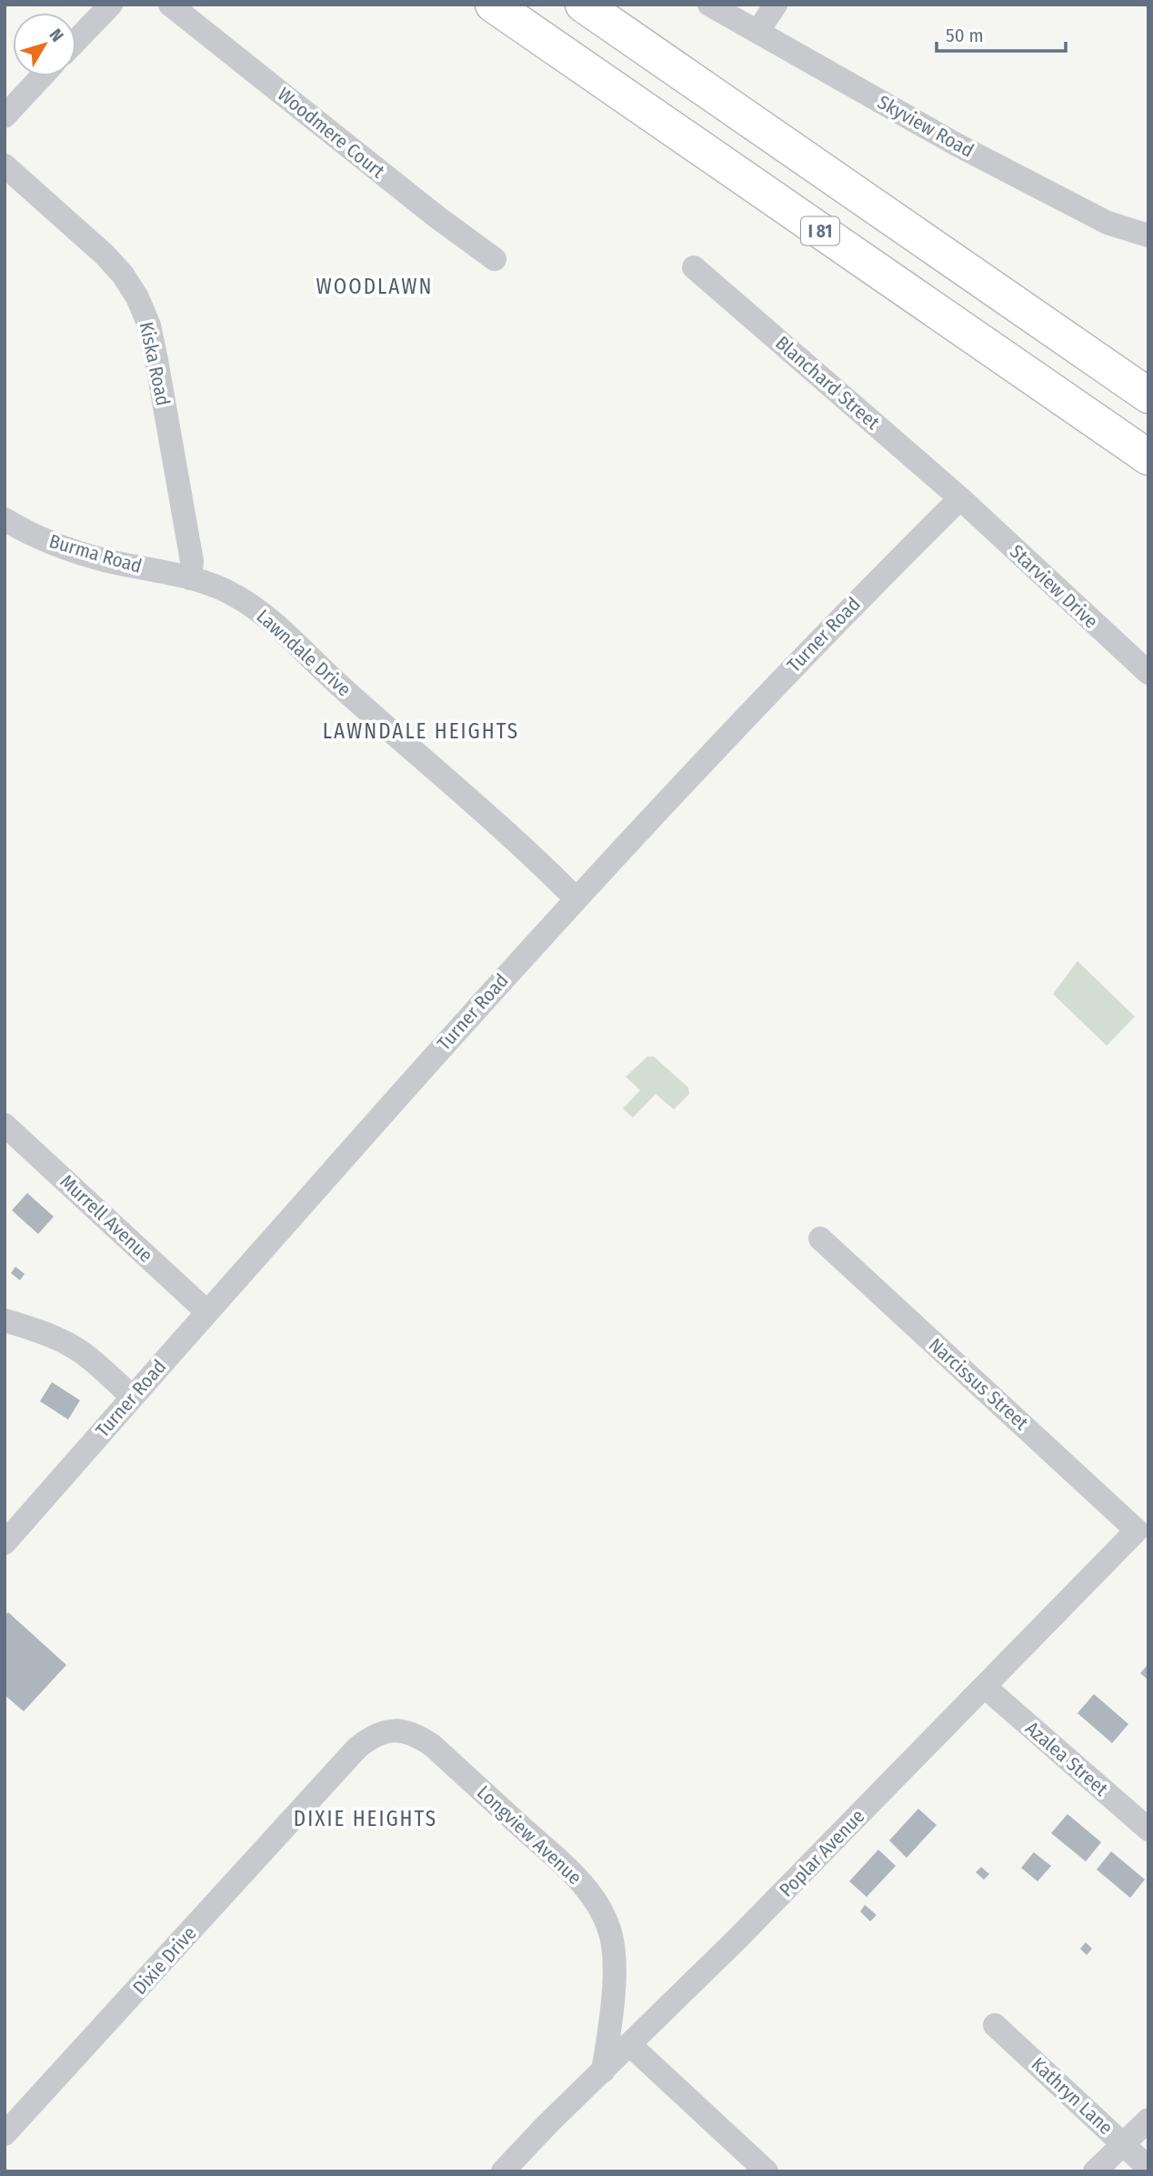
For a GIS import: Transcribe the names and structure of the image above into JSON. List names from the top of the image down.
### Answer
{
  "streets": {
    "highway": ["I 81"],
    "street": [
      "Skyview Road",
      "Woodmere Court",
      "Kiska Road",
      "Blanchard Street",
      "Burma Road",
      "Starview Drive",
      "Turner Road",
      "Lawndale Drive",
      "Murrell Avenue",
      "Narcissus Street",
      "Azalea Street",
      "Longview Avenue",
      "Poplar Avenue",
      "Dixie Drive",
      "Kathryn Lane"
    ]
  },
  "crossings": [
    ["Kiska Road", "Burma Road"],
    ["Kiska Road", "Lawndale Drive"],
    ["Blanchard Street", "Starview Drive"],
    ["Blanchard Street", "Turner Road"],
    ["Burma Road", "Lawndale Drive"],
    ["Starview Drive", "Turner Road"],
    ["Turner Road", "Lawndale Drive"],
    ["Turner Road", "Murrell Avenue"],
    ["Narcissus Street", "Poplar Avenue"],
    ["Azalea Street", "Poplar Avenue"],
    ["Longview Avenue", "Poplar Avenue"],
    ["Longview Avenue", "Dixie Drive"]
  ],
  "districts": ["WOODLAWN", "LAWNDALE HEIGHTS", "DIXIE HEIGHTS"],
  "scale_bar": "50 m",
  "north": "top right"
}
